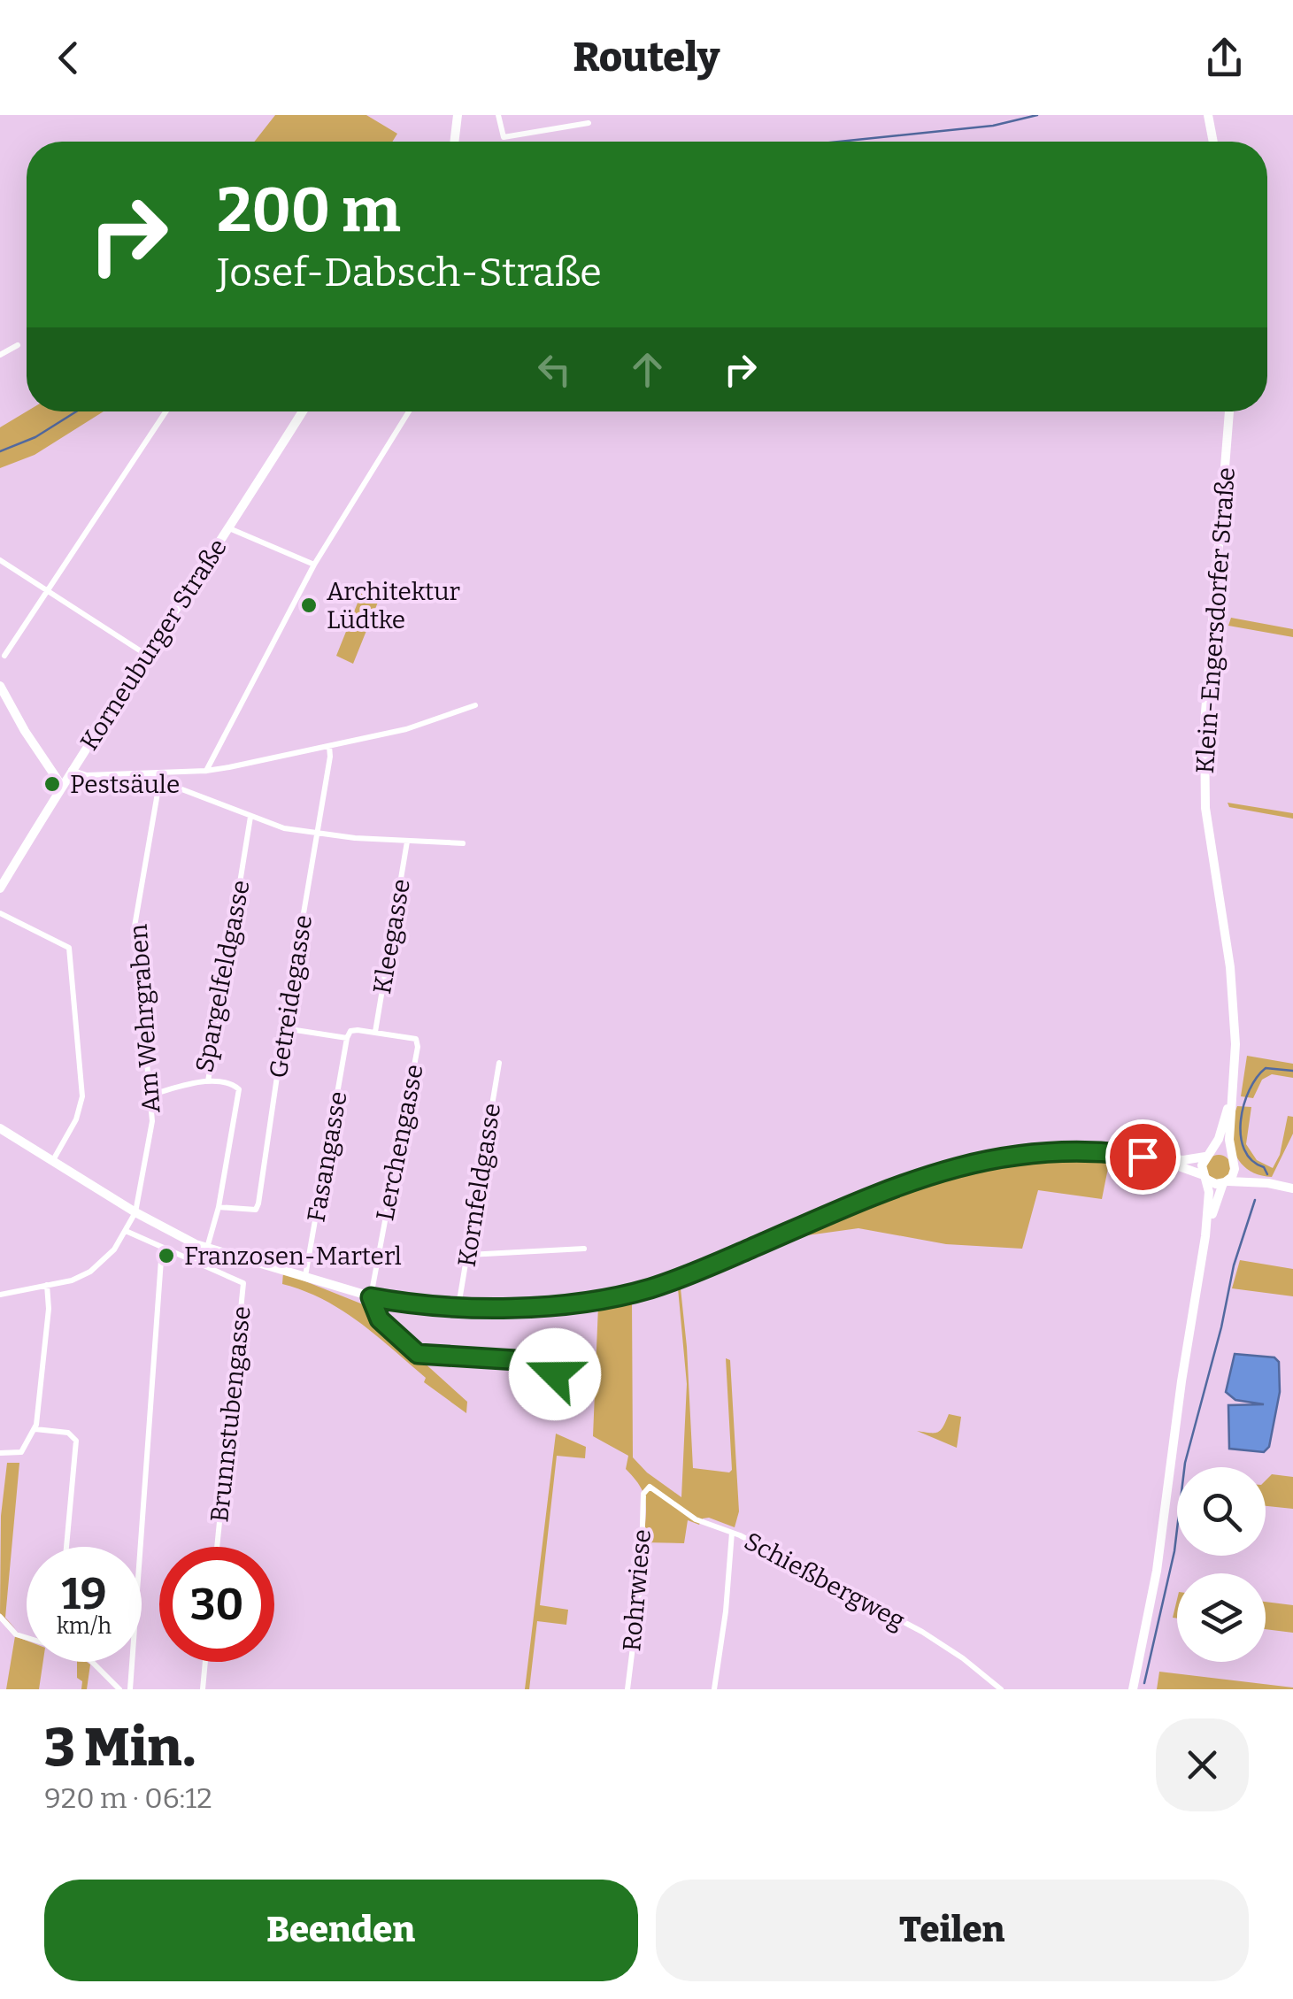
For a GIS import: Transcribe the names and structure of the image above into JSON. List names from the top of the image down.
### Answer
{
  "streets": {
    "main road": ["Klein-Engersdorfer Straße", "Korneuburger Straße"],
    "street": [
      "Kleegasse",
      "Spargelfeldgasse",
      "Getreidegasse",
      "Am Wehrgraben",
      "Lerchengasse",
      "Fasangasse",
      "Kornfeldgasse",
      "Brunnstubengasse",
      "Schießbergweg",
      "Rohrwiese"
    ]
  },
  "crossings": [
    ["Kleegasse", "Lerchengasse"],
    ["Spargelfeldgasse", "Am Wehrgraben"],
    ["Am Wehrgraben", "Brunnstubengasse"],
    ["Schießbergweg", "Rohrwiese"]
  ],
  "places": ["Architektur Lüdtke", "Pestsäule", "Franzosen-Marterl"],
  "page": {
    "header": "Routely",
    "turn": ["200 m", "Josef-Dabsch-Straße"],
    "speed": "19 km/h",
    "limit": "30",
    "heading": ["3 Min.", "920 m · 06:12"],
    "buttons": ["Beenden", "Teilen"]
  }
}
